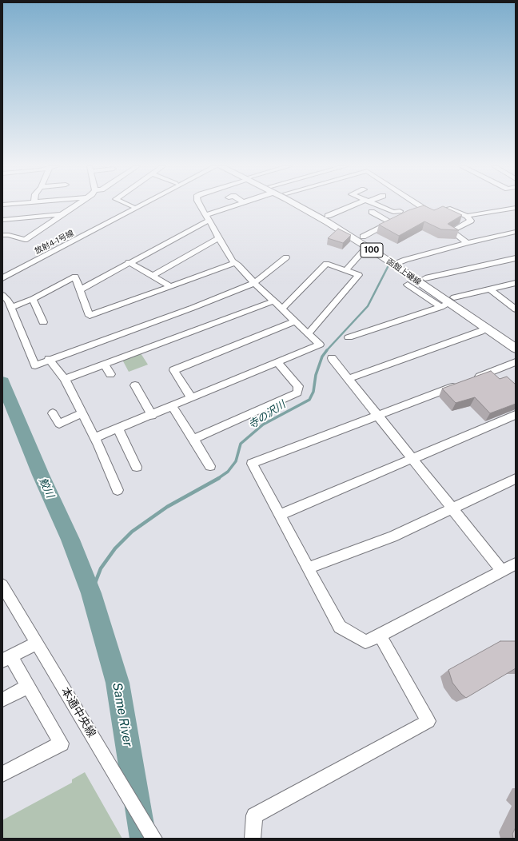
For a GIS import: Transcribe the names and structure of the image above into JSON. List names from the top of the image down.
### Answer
{
  "streets": {
    "main road": ["100", "函館上磯線"],
    "street": ["放射4-1号線", "本通中央線"]
  },
  "water": ["寺の沢川", "鮫川", "Same River"]
}
